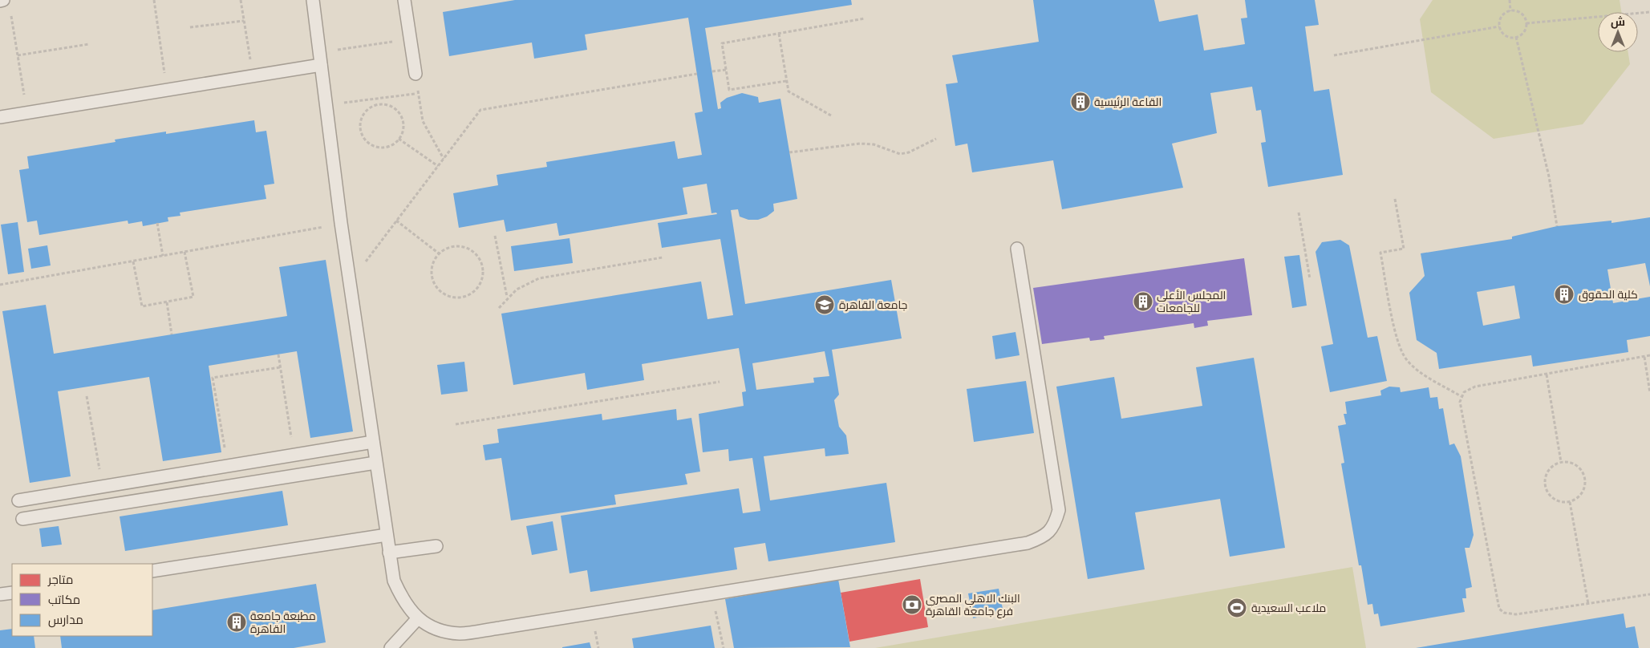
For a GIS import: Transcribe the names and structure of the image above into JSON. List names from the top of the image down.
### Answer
{
  "places": {
    "building": [
      "القاعة الرئيسية",
      "كلية الحقوق",
      "المجلس الأعلى للجامعات",
      "مطبعة جامعة القاهرة"
    ],
    "school or university": ["جامعة القاهرة"],
    "bank": ["البنك الاهلي المصري فرع جامعة القاهرة"],
    "sports": ["ملاعب السعيدية"]
  },
  "legend": ["متاجر", "مكاتب", "مدارس"],
  "north": "top"
}
